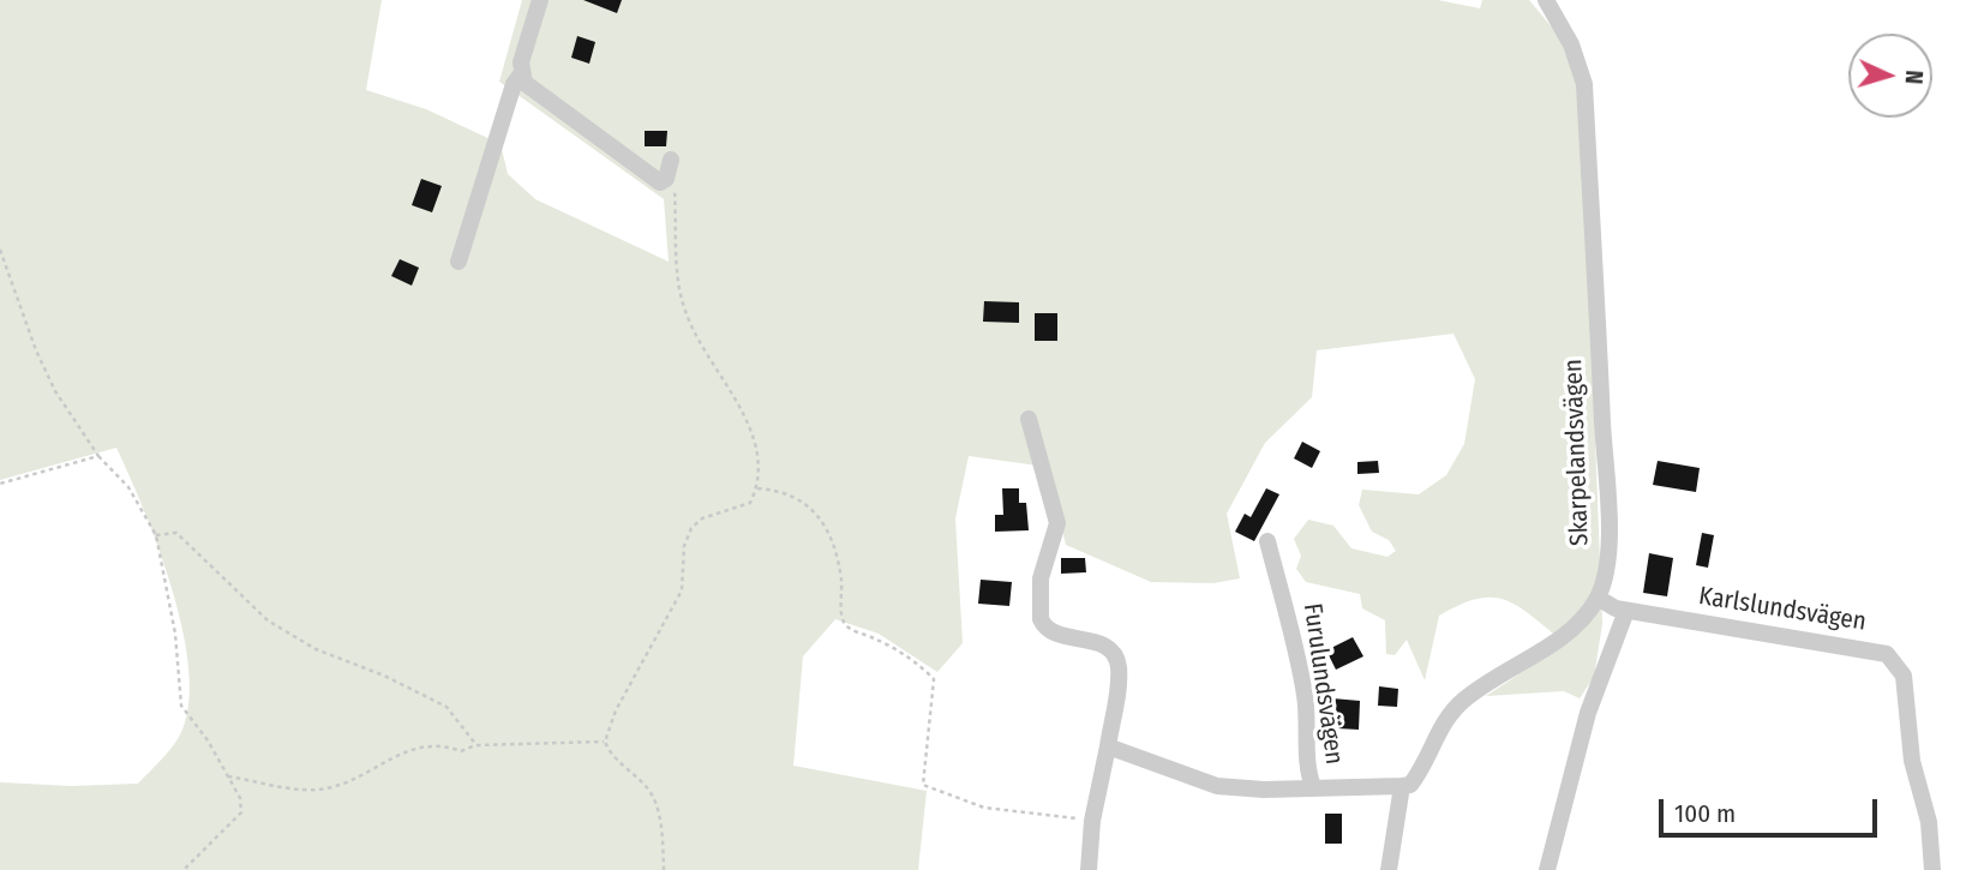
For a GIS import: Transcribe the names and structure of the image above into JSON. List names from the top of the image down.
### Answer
{
  "streets": {
    "street": ["Skarpelandsvägen", "Karlslundsvägen", "Furulundsvägen"]
  },
  "crossings": [
    ["Skarpelandsvägen", "Karlslundsvägen"],
    ["Skarpelandsvägen", "Furulundsvägen"]
  ],
  "scale_bar": "100 m",
  "north": "right"
}
